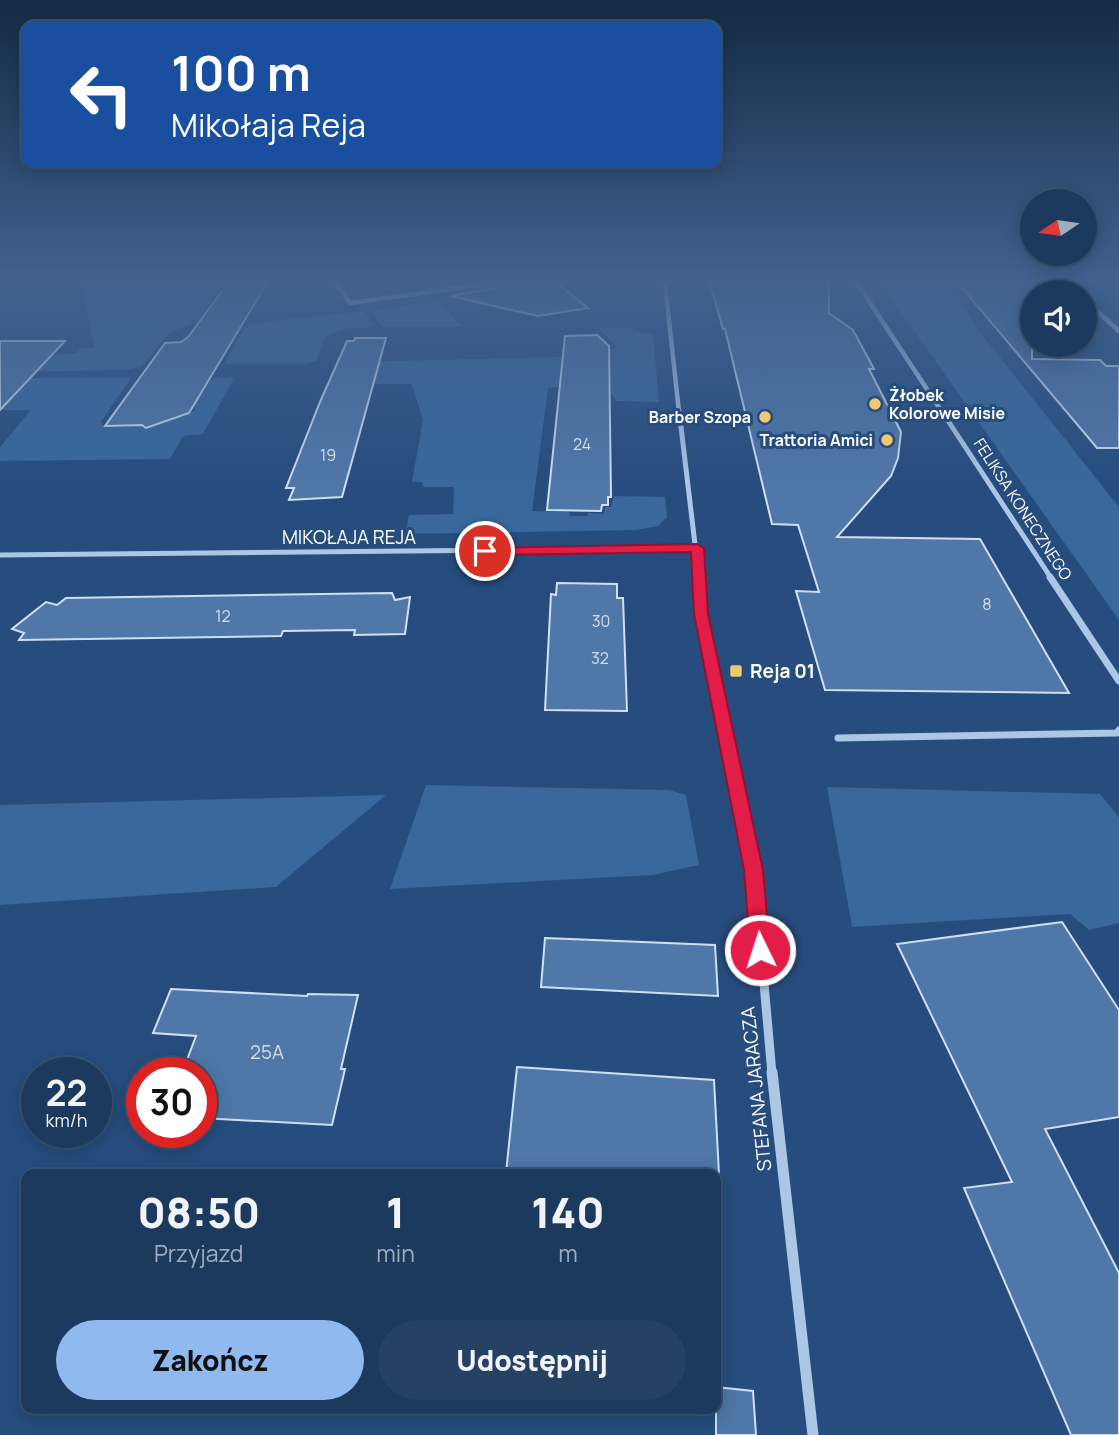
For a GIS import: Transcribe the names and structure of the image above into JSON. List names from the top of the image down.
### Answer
{
  "streets": {
    "street": ["FELIKSA KONECZNEGO", "MIKOŁAJA REJA", "STEFANA JARACZA"]
  },
  "crossings": [
    ["MIKOŁAJA REJA", "STEFANA JARACZA"]
  ],
  "places": {
    "other": ["Żłobek Kolorowe Misie", "Barber Szopa", "Trattoria Amici"],
    "transit": ["Reja 01"]
  },
  "house_numbers": [
    "24",
    "19",
    "8",
    "12",
    "30",
    "32",
    "25A"
  ],
  "north": "left",
  "page": {
    "turn": ["100 m", "Mikołaja Reja"],
    "speed": "22 km/h",
    "limit": "30",
    "eta": [
      "08:50",
      "Przyjazd",
      "1",
      "min",
      "140",
      "m"
    ],
    "buttons": ["Zakończ", "Udostępnij"]
  }
}
